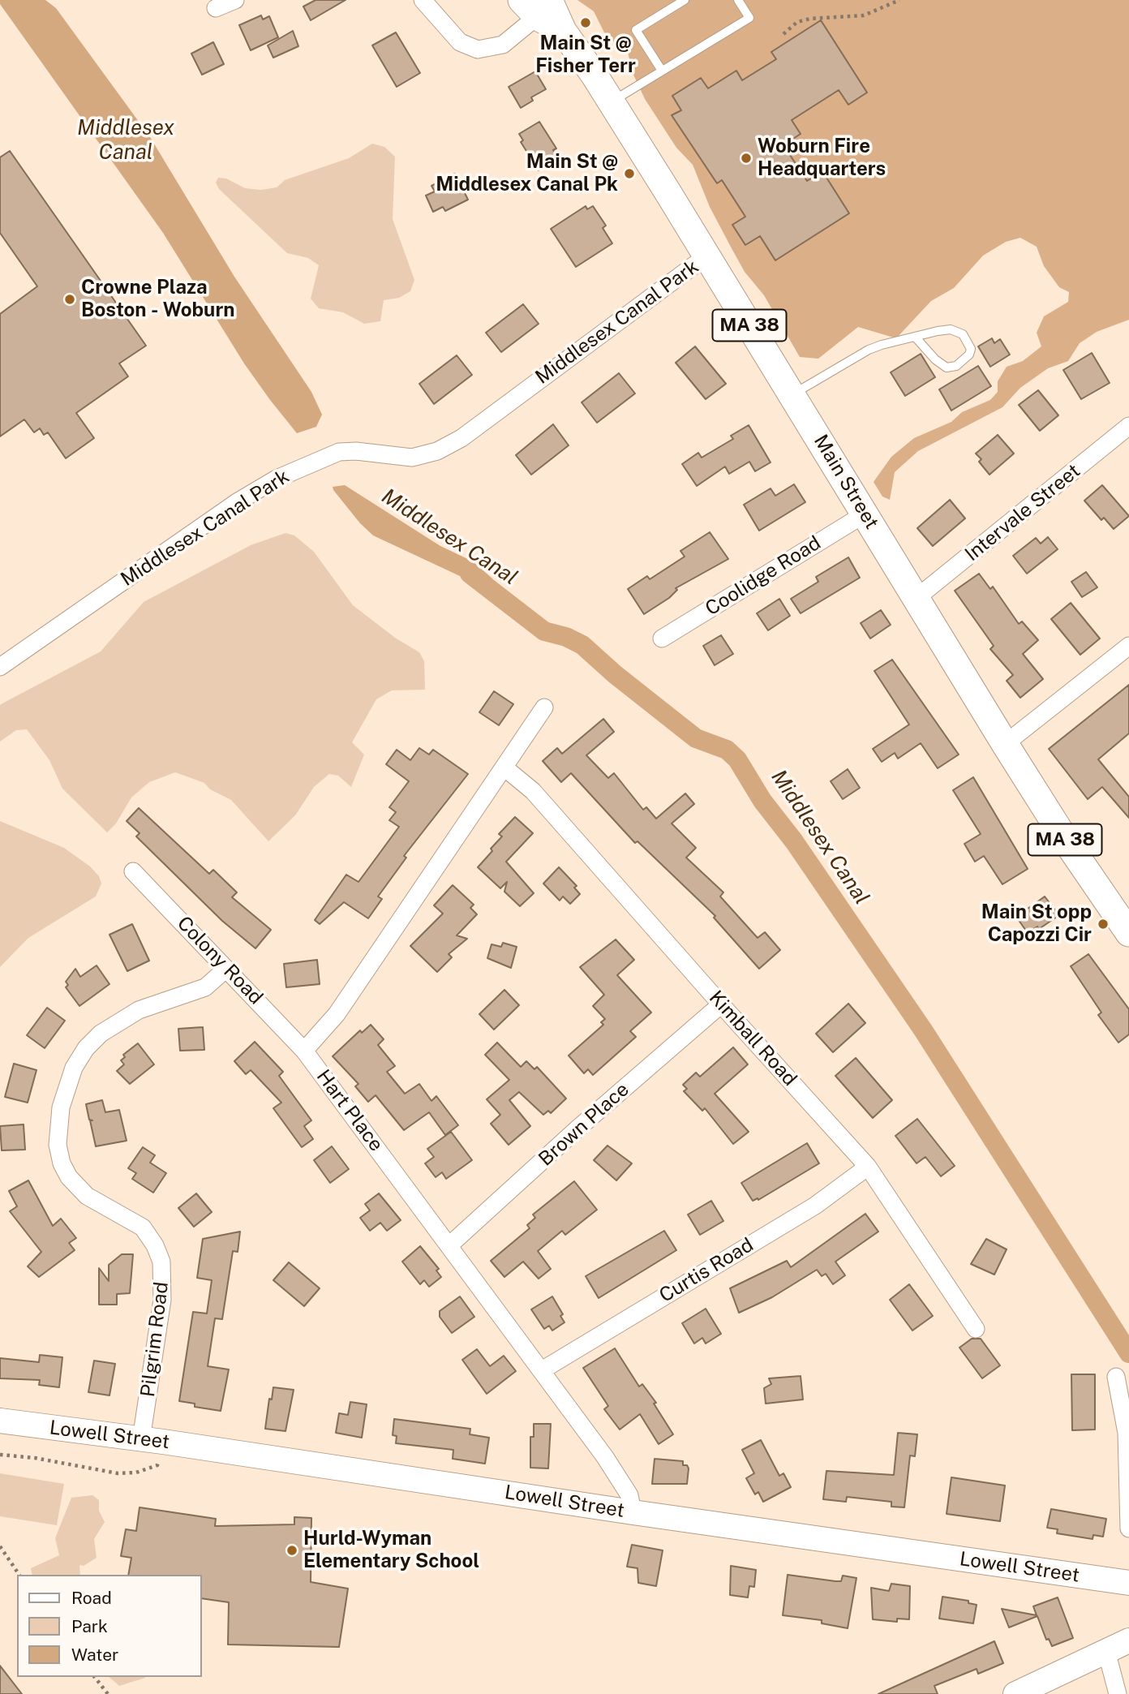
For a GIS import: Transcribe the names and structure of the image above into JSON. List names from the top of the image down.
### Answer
{
  "streets": {
    "main road": ["MA 38", "Main Street"],
    "street": [
      "Middlesex Canal Park",
      "Intervale Street",
      "Coolidge Road",
      "Colony Road",
      "Kimball Road",
      "Hart Place",
      "Brown Place",
      "Curtis Road",
      "Pilgrim Road",
      "Lowell Street"
    ]
  },
  "crossings": [
    ["Middlesex Canal Park", "Main Street"],
    ["Main Street", "Intervale Street"],
    ["Main Street", "Coolidge Road"],
    ["Colony Road", "Hart Place"],
    ["Colony Road", "Pilgrim Road"],
    ["Kimball Road", "Hart Place"],
    ["Kimball Road", "Brown Place"],
    ["Kimball Road", "Curtis Road"],
    ["Hart Place", "Brown Place"],
    ["Hart Place", "Curtis Road"],
    ["Hart Place", "Lowell Street"],
    ["Pilgrim Road", "Lowell Street"]
  ],
  "water": ["Middlesex Canal"],
  "places": [
    "Main St @ Fisher Terr",
    "Woburn Fire Headquarters",
    "Main St @ Middlesex Canal Pk",
    "Crowne Plaza Boston - Woburn",
    "Main St opp Capozzi Cir",
    "Hurld-Wyman Elementary School"
  ],
  "legend": ["Road", "Park", "Water"]
}
